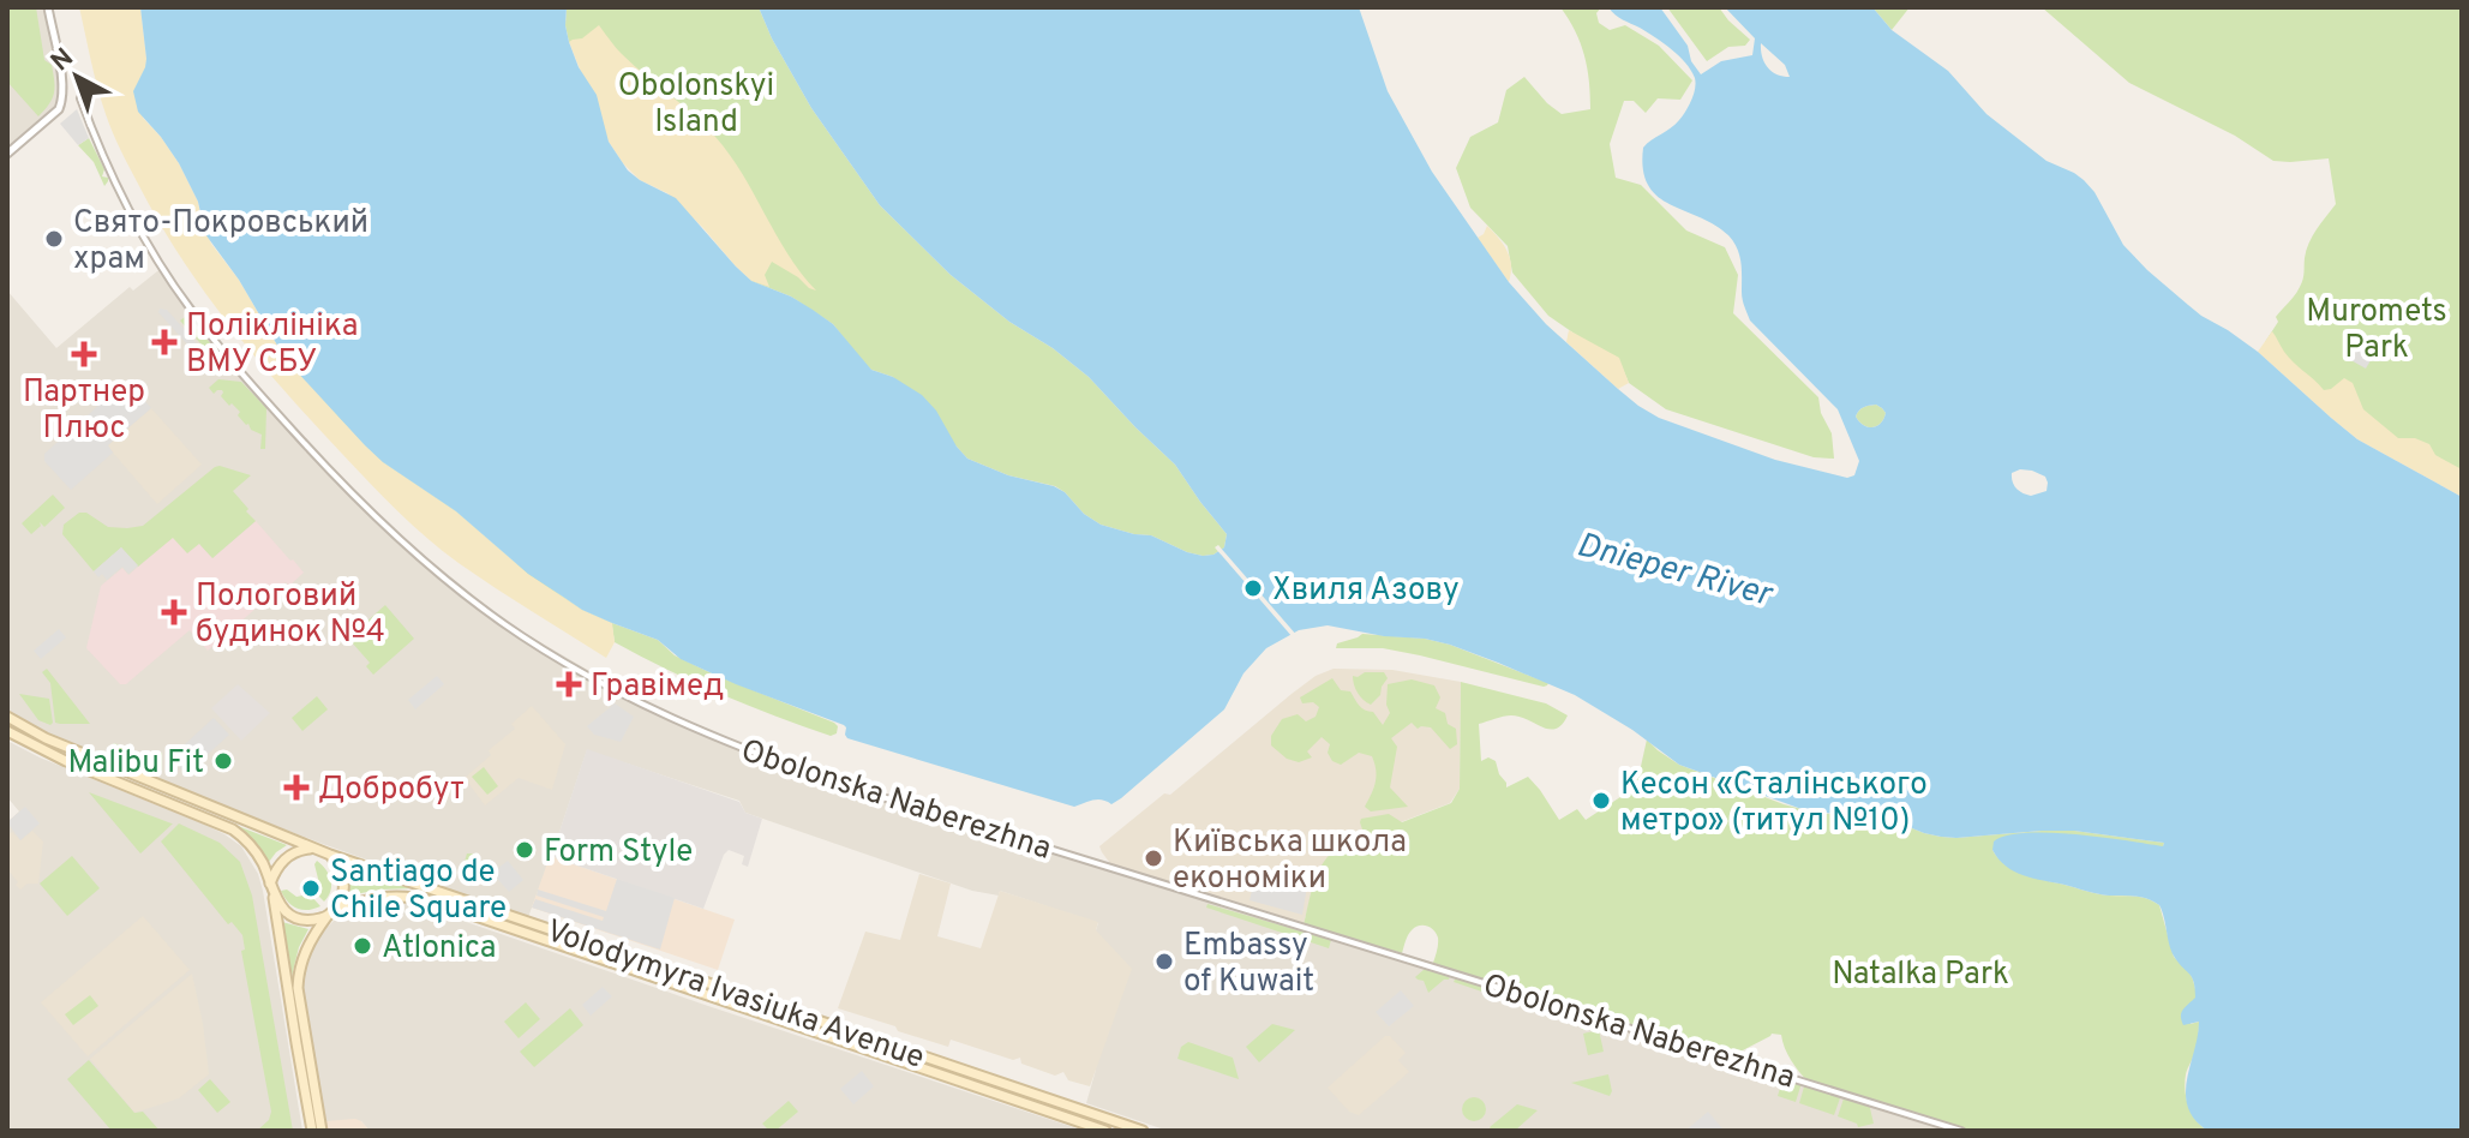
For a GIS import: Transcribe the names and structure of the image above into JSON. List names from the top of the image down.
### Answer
{
  "streets": {
    "main road": ["Volodymyra Ivasiuka Avenue"],
    "street": ["Obolonska Naberezhna"]
  },
  "water": ["Dnieper River"],
  "parks": ["Obolonskyi Island", "Muromets Park", "Natalka Park"],
  "places": {
    "other": [
      "Свято-Покровський храм",
      "Хвиля Азову",
      "Malibu Fit",
      "Кесон «Сталінського метро» (титул №10)",
      "Form Style",
      "Київська школа економіки",
      "Santiago de Chile Square",
      "Atlonica",
      "Embassy of Kuwait"
    ],
    "health": [
      "Поліклініка ВМУ СБУ",
      "Партнер Плюс",
      "Пологовий будинок №4",
      "Гравімед",
      "Добробут"
    ]
  },
  "north": "top left"
}
